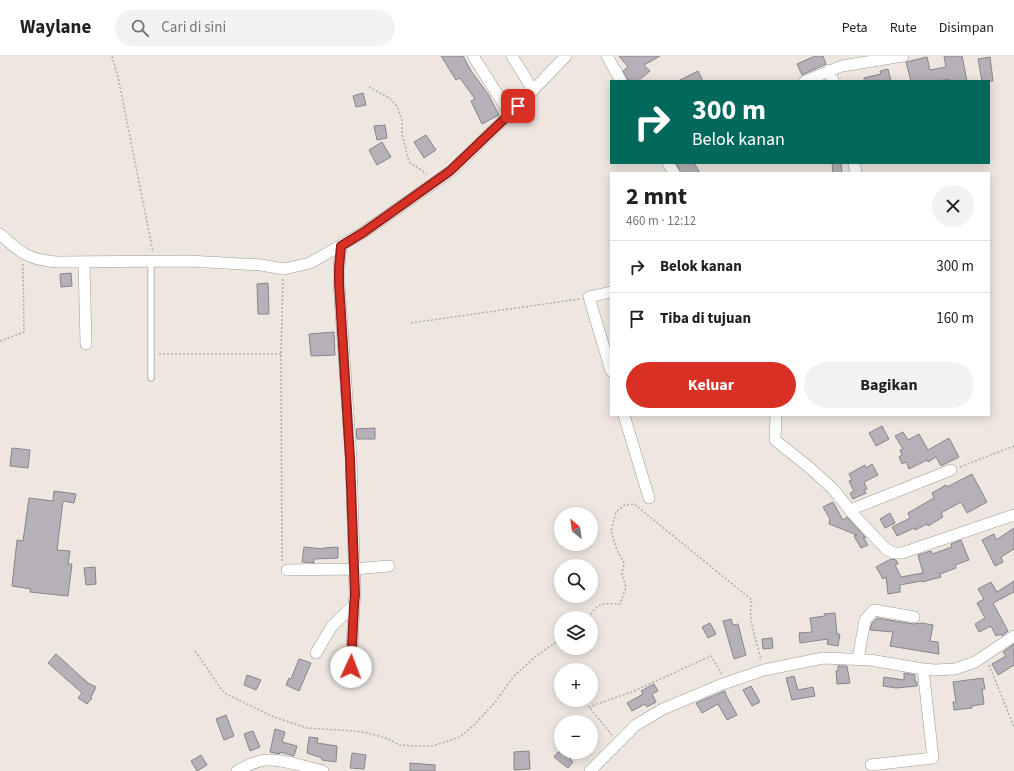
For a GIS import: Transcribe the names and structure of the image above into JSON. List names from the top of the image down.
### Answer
{
  "north": "top left",
  "page": {
    "header": "Waylane",
    "search": "Cari di sini",
    "nav": ["Peta", "Rute", "Disimpan"],
    "turn": ["300 m", "Belok kanan"],
    "heading": ["2 mnt", "460 m · 12:12"],
    "list": [
      {
        "name": "Belok kanan",
        "value": "300 m"
      },
      {
        "name": "Tiba di tujuan",
        "value": "160 m"
      }
    ],
    "buttons": ["Keluar", "Bagikan"],
    "map_buttons": ["+", "−"]
  }
}
